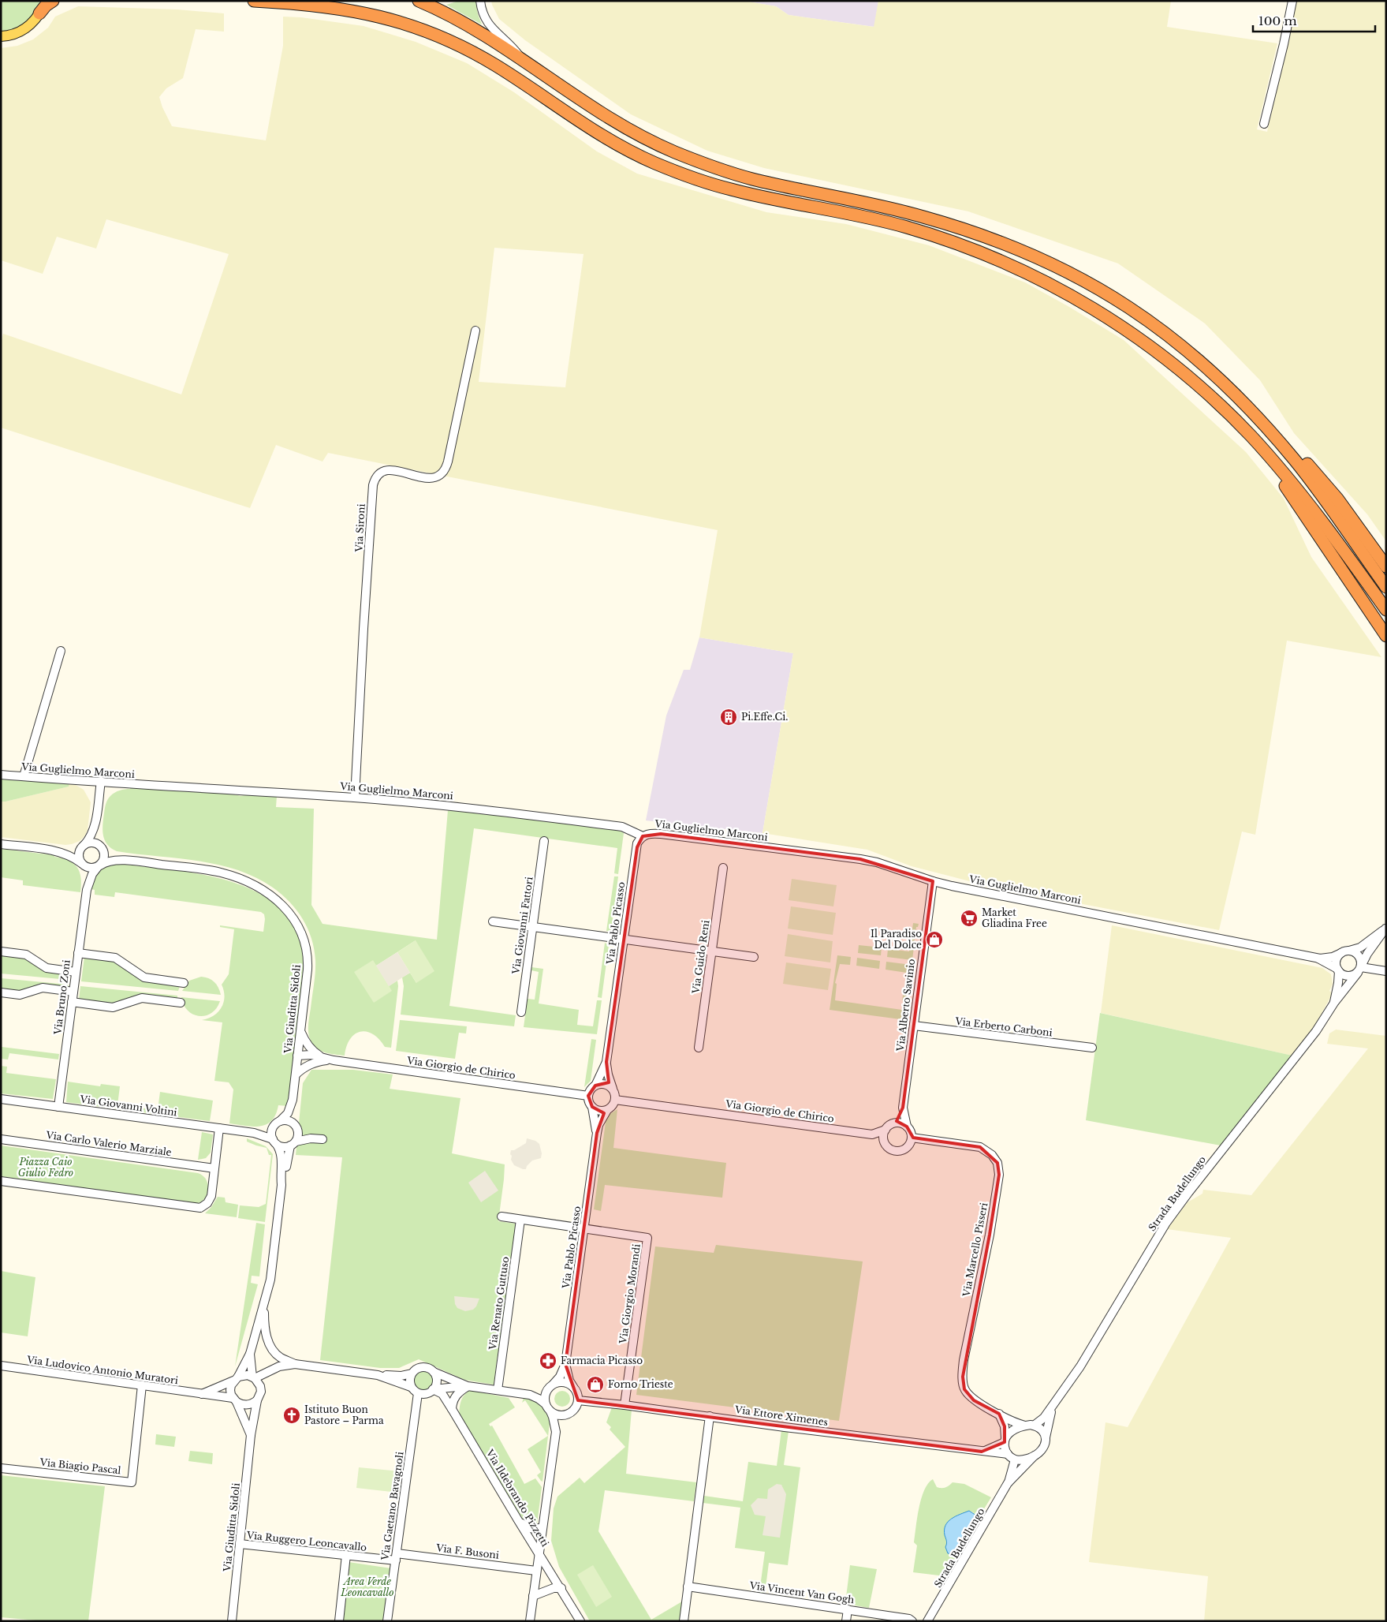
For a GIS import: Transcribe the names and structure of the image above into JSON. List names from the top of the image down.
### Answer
{
  "streets": {
    "street": [
      "Via Sironi",
      "Via Guglielmo Marconi",
      "Via Pablo Picasso",
      "Via Giovanni Fattori",
      "Via Guido Reni",
      "Via Bruno Zoni",
      "Via Alberto Savinio",
      "Via Giuditta Sidoli",
      "Via Erberto Carboni",
      "Via Giorgio de Chirico",
      "Via Giovanni Voltini",
      "Via Carlo Valerio Marziale",
      "Strada Budellungo",
      "Via Marcello Pisseri",
      "Via Giorgio Morandi",
      "Via Renato Guttuso",
      "Via Ludovico Antonio Muratori",
      "Via Ettore Ximenes",
      "Via Biagio Pascal",
      "Via Ildebrando Pizzetti",
      "Via Gaetano Bavagnoli",
      "Via Ruggero Leoncavallo",
      "Via F. Busoni",
      "Via Vincent Van Gogh"
    ]
  },
  "crossings": [
    ["Via Sironi", "Via Guglielmo Marconi"],
    ["Via Guglielmo Marconi", "Via Pablo Picasso"],
    ["Via Guglielmo Marconi", "Via Alberto Savinio"],
    ["Via Guglielmo Marconi", "Strada Budellungo"],
    ["Via Pablo Picasso", "Via Giorgio de Chirico"],
    ["Via Pablo Picasso", "Via Giorgio Morandi"],
    ["Via Pablo Picasso", "Via Ettore Ximenes"],
    ["Via Pablo Picasso", "Via Ildebrando Pizzetti"],
    ["Via Pablo Picasso", "Via F. Busoni"],
    ["Via Bruno Zoni", "Via Giuditta Sidoli"],
    ["Via Bruno Zoni", "Via Giovanni Voltini"],
    ["Via Alberto Savinio", "Via Erberto Carboni"],
    ["Via Giuditta Sidoli", "Via Giorgio de Chirico"],
    ["Via Giuditta Sidoli", "Via Giovanni Voltini"],
    ["Via Giuditta Sidoli", "Via Ludovico Antonio Muratori"],
    ["Via Giuditta Sidoli", "Via Ruggero Leoncavallo"],
    ["Strada Budellungo", "Via Marcello Pisseri"],
    ["Strada Budellungo", "Via Ettore Ximenes"],
    ["Via Marcello Pisseri", "Via Ettore Ximenes"],
    ["Via Giorgio Morandi", "Via Renato Guttuso"],
    ["Via Giorgio Morandi", "Via Ettore Ximenes"],
    ["Via Ludovico Antonio Muratori", "Via Biagio Pascal"],
    ["Via Ildebrando Pizzetti", "Via Gaetano Bavagnoli"],
    ["Via Gaetano Bavagnoli", "Via Ruggero Leoncavallo"],
    ["Via Gaetano Bavagnoli", "Via F. Busoni"],
    ["Via Ruggero Leoncavallo", "Via F. Busoni"]
  ],
  "parks": ["Piazza Caio Giulio Fedro", "Area Verde Leoncavallo"],
  "places": {
    "building": ["Pi.Effe.Ci."],
    "supermarket": ["Market Gliadina Free"],
    "shop": ["Il Paradiso Del Dolce", "Forno Trieste"],
    "pharmacy": ["Farmacia Picasso"],
    "church": ["Istituto Buon Pastore – Parma"]
  },
  "scale_bar": "100 m"
}
